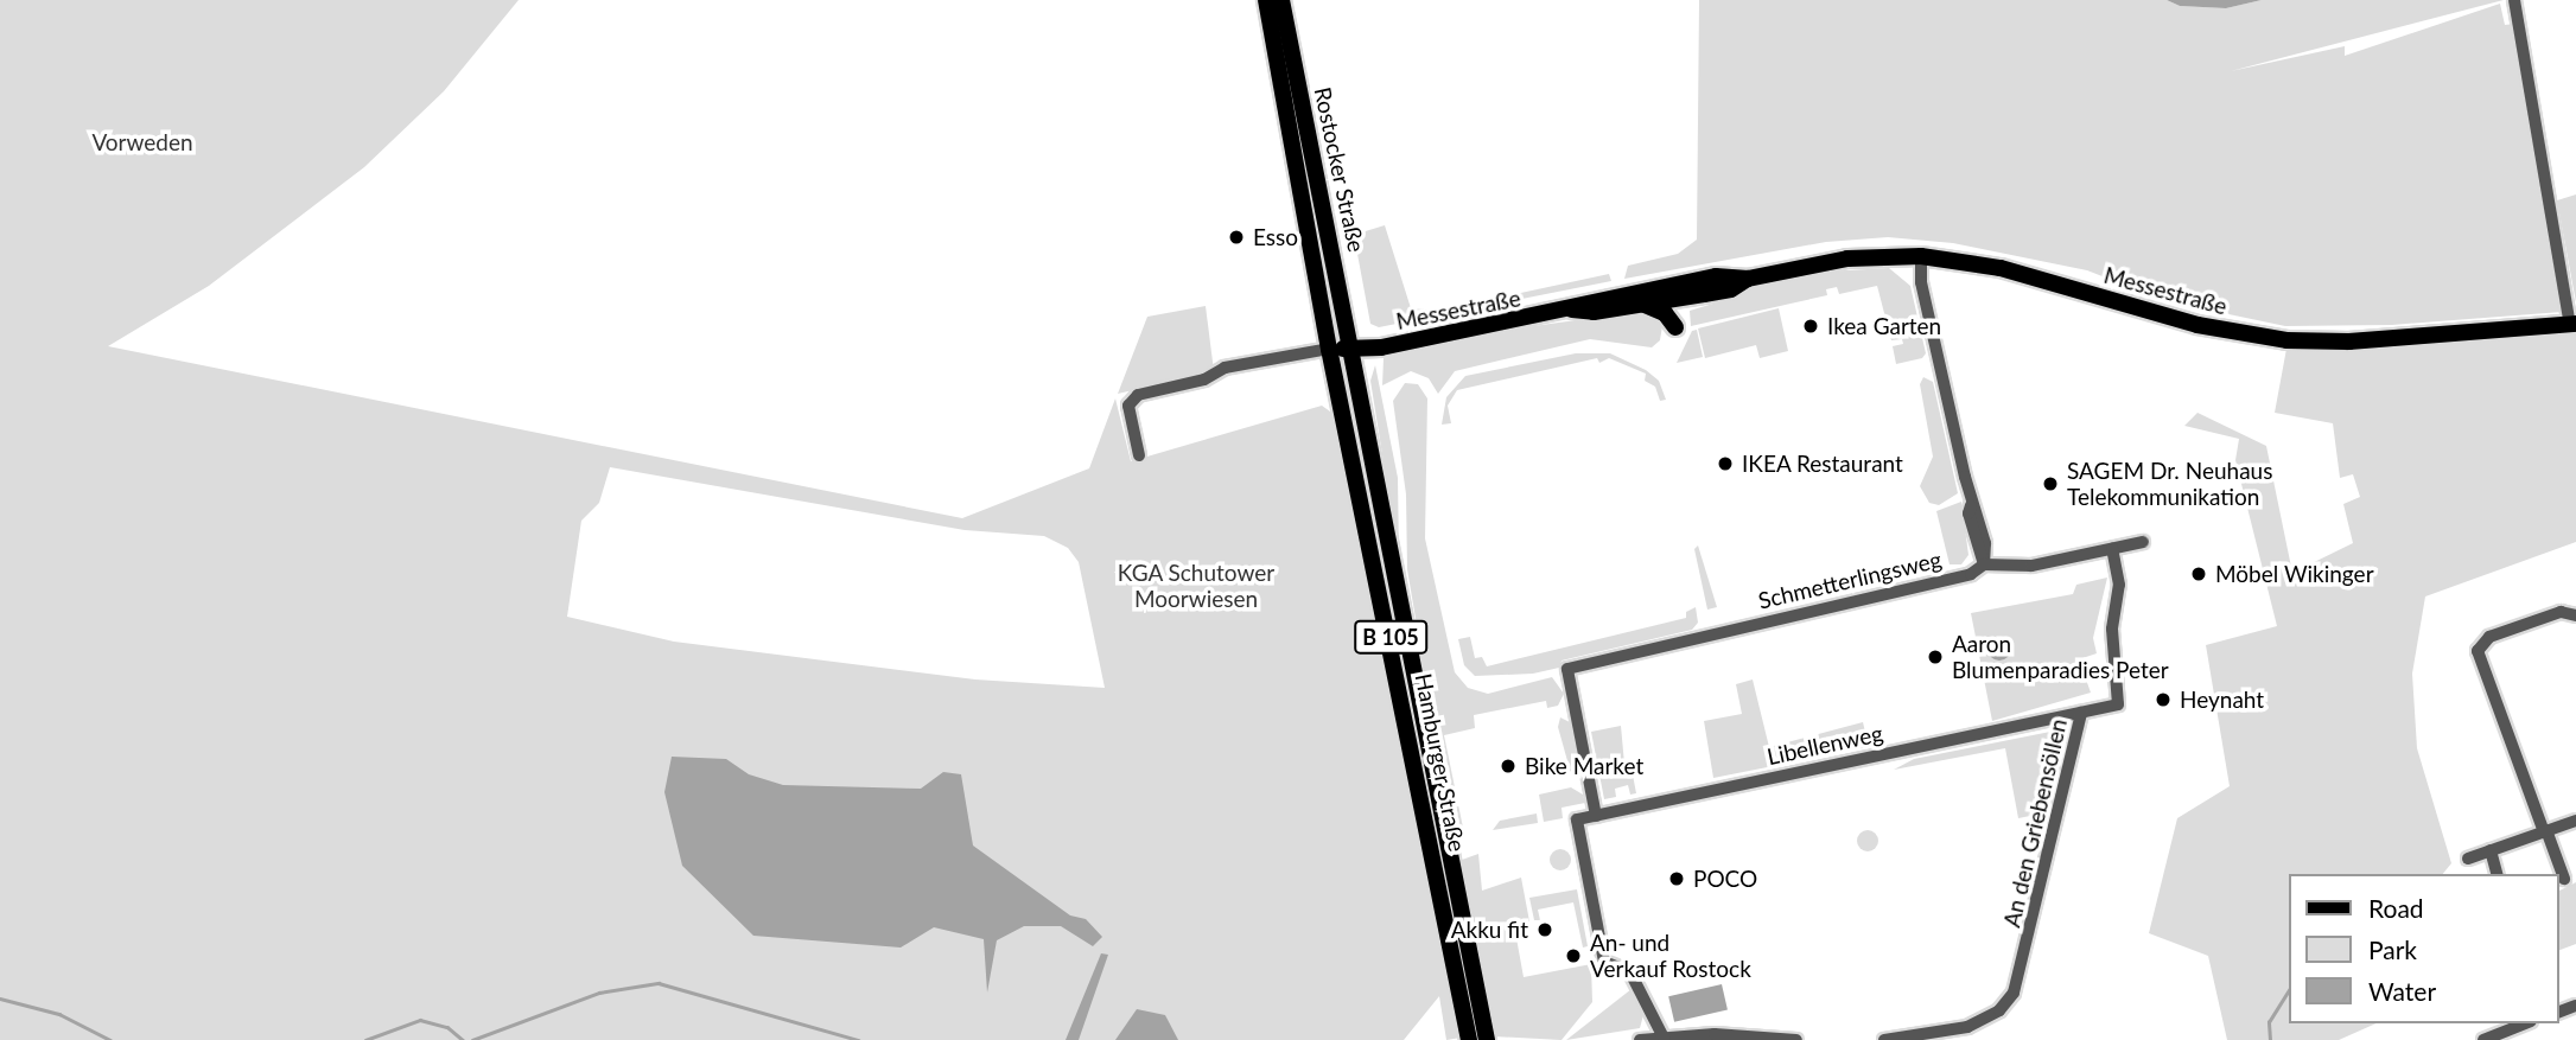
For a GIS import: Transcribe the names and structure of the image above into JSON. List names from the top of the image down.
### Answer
{
  "streets": {
    "main road": [
      "Rostocker Straße",
      "Messestraße",
      "B 105",
      "Hamburger Straße"
    ],
    "street": ["Schmetterlingsweg", "Libellenweg", "An den Griebensöllen"]
  },
  "crossings": [
    ["Rostocker Straße", "Messestraße"],
    ["Rostocker Straße", "Hamburger Straße"],
    ["Messestraße", "Hamburger Straße"],
    ["Schmetterlingsweg", "Libellenweg"],
    ["Schmetterlingsweg", "An den Griebensöllen"],
    ["Libellenweg", "An den Griebensöllen"]
  ],
  "parks": ["Vorweden", "KGA Schutower Moorwiesen"],
  "places": [
    "Esso",
    "Ikea Garten",
    "IKEA Restaurant",
    "SAGEM Dr. Neuhaus Telekommunikation",
    "Möbel Wikinger",
    "Aaron Blumenparadies Peter",
    "Heynaht",
    "Bike Market",
    "POCO",
    "Akku fit",
    "An- und Verkauf Rostock"
  ],
  "legend": ["Road", "Park", "Water"]
}
